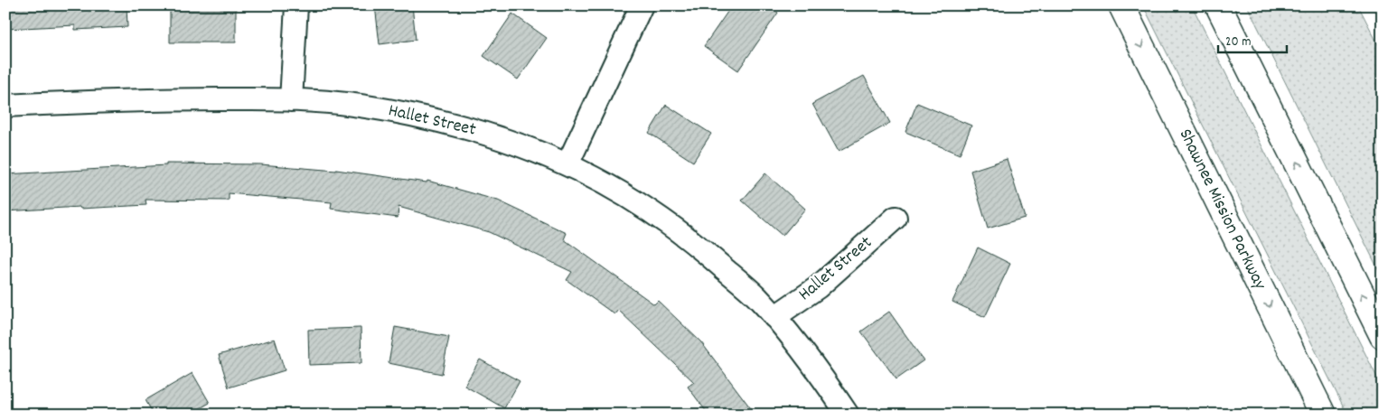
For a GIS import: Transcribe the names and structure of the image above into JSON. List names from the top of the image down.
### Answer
{
  "streets": {
    "highway": ["Shawnee Mission Parkway"],
    "street": ["Hallet Street"]
  },
  "scale_bar": "20 m"
}
